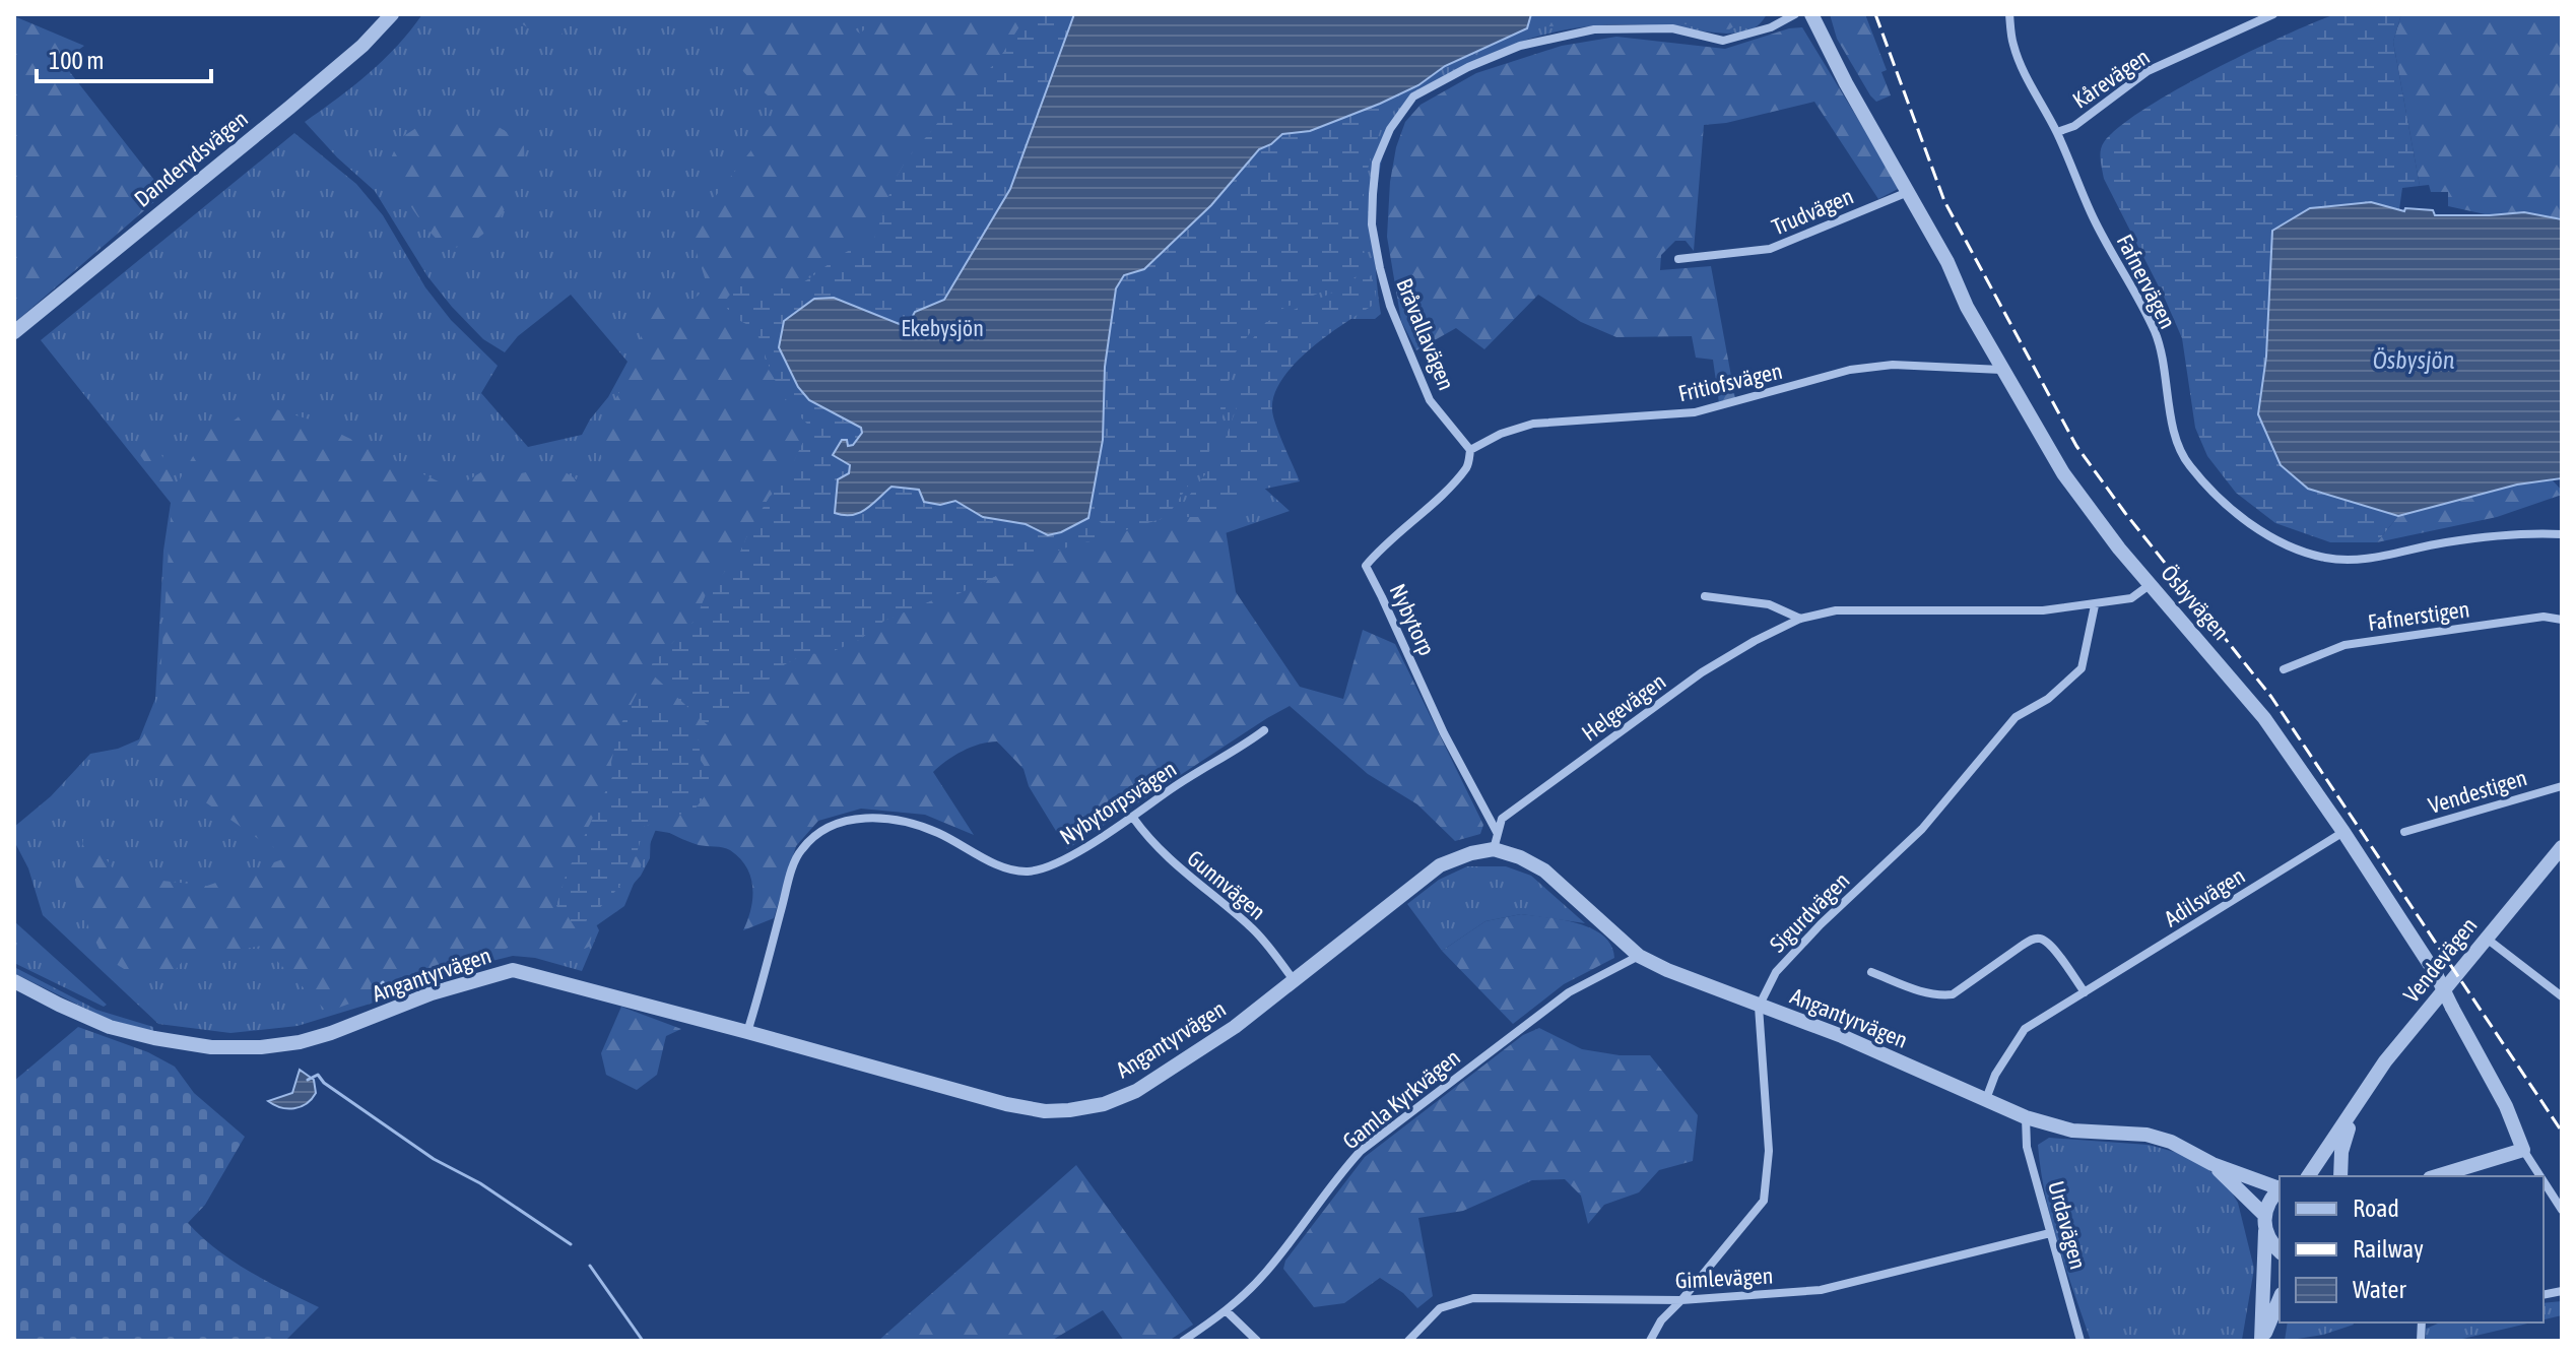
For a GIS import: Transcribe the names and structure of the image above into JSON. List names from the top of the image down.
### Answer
{
  "streets": {
    "street": [
      "Kårevägen",
      "Danderydsvägen",
      "Trudvägen",
      "Fafnervägen",
      "Bråvallavägen",
      "Fritiofsvägen",
      "Ösbyvägen",
      "Fafnerstigen",
      "Nybytorp",
      "Helgevägen",
      "Vendestigen",
      "Nybytorpsvägen",
      "Gunnvägen",
      "Adilsvägen",
      "Sigurdvägen",
      "Vendevägen",
      "Angantyrvägen",
      "Gamla Kyrkvägen",
      "Urdavägen",
      "Gimlevägen"
    ]
  },
  "crossings": [
    ["Kårevägen", "Fafnervägen"],
    ["Trudvägen", "Ösbyvägen"],
    ["Bråvallavägen", "Fritiofsvägen"],
    ["Bråvallavägen", "Nybytorp"],
    ["Fritiofsvägen", "Ösbyvägen"],
    ["Fritiofsvägen", "Nybytorp"],
    ["Ösbyvägen", "Helgevägen"],
    ["Ösbyvägen", "Adilsvägen"],
    ["Nybytorp", "Helgevägen"],
    ["Helgevägen", "Sigurdvägen"],
    ["Nybytorpsvägen", "Gunnvägen"],
    ["Nybytorpsvägen", "Angantyrvägen"],
    ["Gunnvägen", "Angantyrvägen"],
    ["Adilsvägen", "Angantyrvägen"],
    ["Sigurdvägen", "Angantyrvägen"],
    ["Angantyrvägen", "Gamla Kyrkvägen"],
    ["Angantyrvägen", "Urdavägen"],
    ["Urdavägen", "Gimlevägen"]
  ],
  "water": ["Ösbysjön"],
  "parks": ["Ekebysjön"],
  "legend": ["Road", "Railway", "Water"],
  "scale_bar": "100 m"
}
